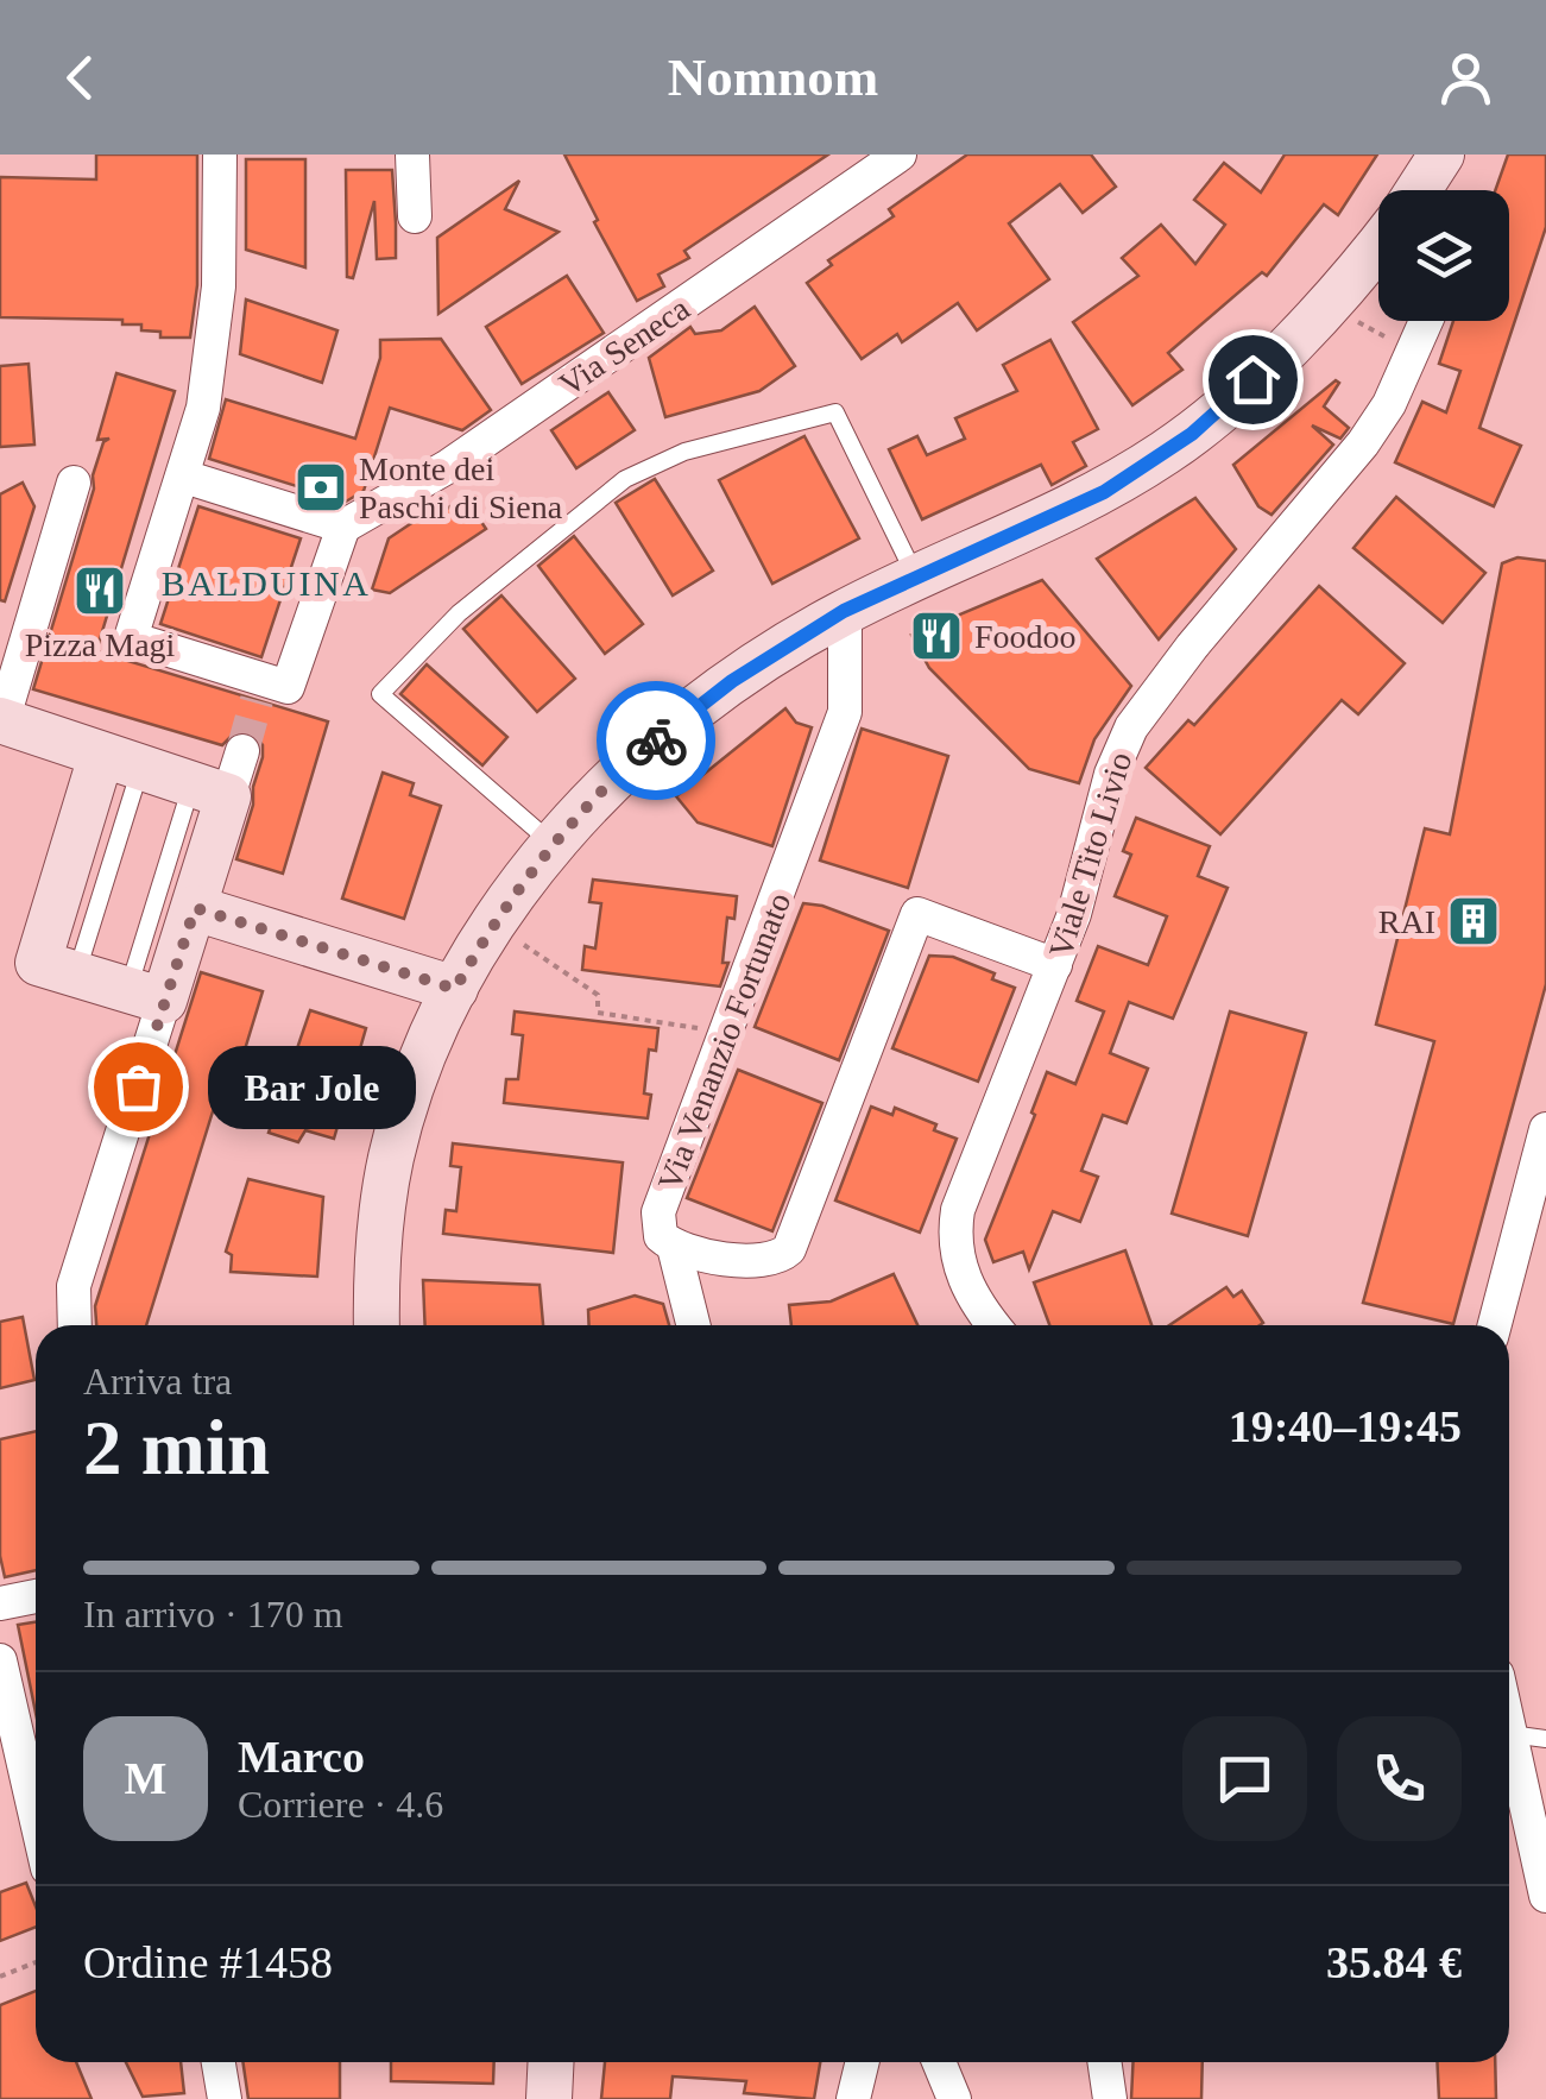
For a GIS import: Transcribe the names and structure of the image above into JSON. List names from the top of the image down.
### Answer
{
  "streets": {
    "street": ["Via Seneca", "Viale Tito Livio", "Via Venanzio Fortunato"]
  },
  "districts": ["BALDUINA"],
  "places": {
    "bank": ["Monte dei Paschi di Siena"],
    "restaurant": ["Pizza Magi", "Foodoo"],
    "building": ["RAI"],
    "other": ["Bar Jole"]
  },
  "page": {
    "header": "Nomnom",
    "bubble": "Bar Jole",
    "heading": ["2 min", "Arriva tra", "19:40–19:45"],
    "panel": [
      "Marco",
      "Corriere · 4.6",
      "Ordine #1458",
      "35.84 €"
    ],
    "bar": "In arrivo · 170 m",
    "round": "M"
  }
}
